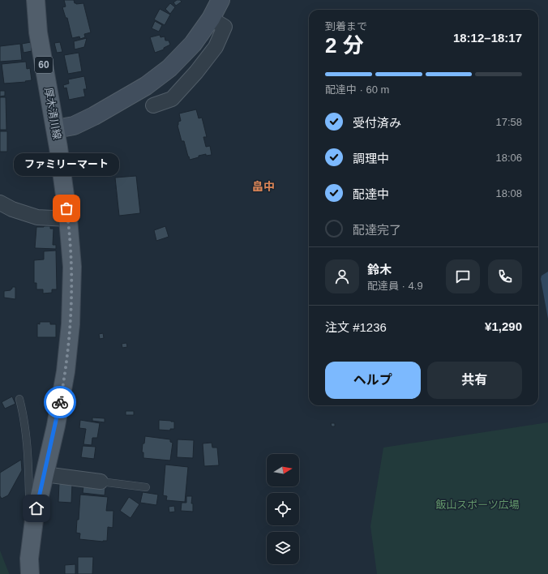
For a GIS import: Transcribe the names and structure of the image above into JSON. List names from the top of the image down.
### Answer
{
  "streets": {
    "main road": ["60", "厚木清川線"]
  },
  "districts": ["畠中"],
  "parks": ["飯山スポーツ広場"],
  "places": ["ファミリーマート"],
  "north": "right",
  "page": {
    "heading": ["2 分", "到着まで", "18:12–18:17"],
    "panel": [
      "鈴木",
      "配達員 · 4.9",
      "注文 #1236",
      "¥1,290"
    ],
    "bar": "配達中 · 60 m",
    "list": [
      ["受付済み", "17:58"],
      ["調理中", "18:06"],
      ["配達中", "18:08"],
      "配達完了"
    ],
    "bubble": "ファミリーマート",
    "buttons": ["ヘルプ", "共有"]
  }
}
